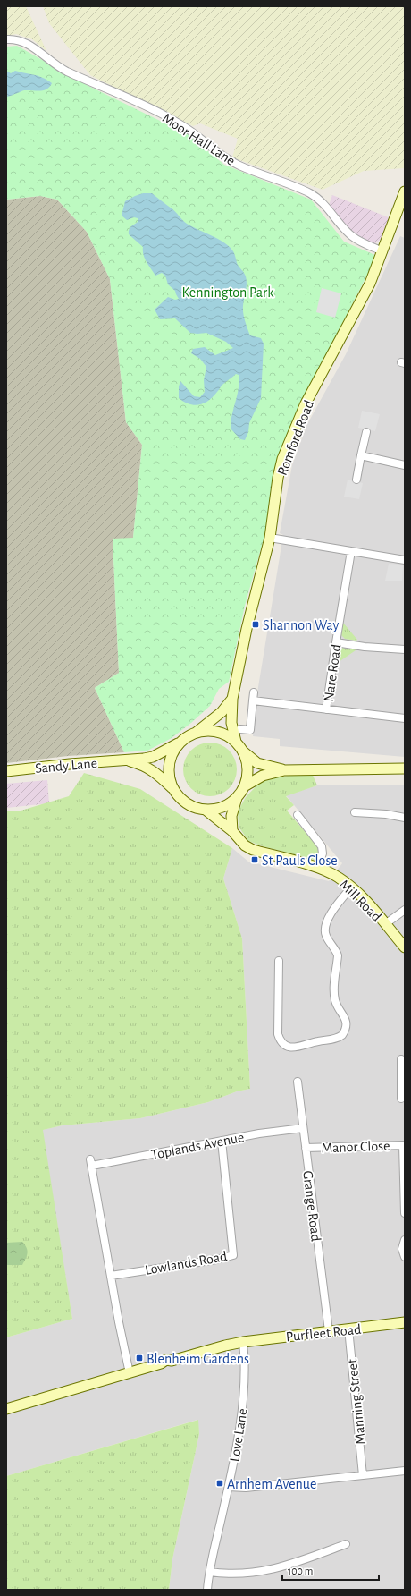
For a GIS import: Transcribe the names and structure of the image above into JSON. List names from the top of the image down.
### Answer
{
  "streets": {
    "street": [
      "Moor Hall Lane",
      "Romford Road",
      "Nare Road",
      "Sandy Lane",
      "Mill Road",
      "Toplands Avenue",
      "Manor Close",
      "Grange Road",
      "Lowlands Road",
      "Purfleet Road",
      "Manning Street",
      "Love Lane"
    ]
  },
  "crossings": [
    ["Moor Hall Lane", "Romford Road"],
    ["Romford Road", "Sandy Lane"],
    ["Romford Road", "Mill Road"],
    ["Sandy Lane", "Mill Road"],
    ["Toplands Avenue", "Grange Road"],
    ["Toplands Avenue", "Lowlands Road"],
    ["Manor Close", "Grange Road"],
    ["Grange Road", "Purfleet Road"],
    ["Purfleet Road", "Manning Street"],
    ["Purfleet Road", "Love Lane"]
  ],
  "parks": ["Kennington Park"],
  "places": {
    "transit": [
      "Shannon Way",
      "St Pauls Close",
      "Blenheim Gardens",
      "Arnhem Avenue"
    ]
  },
  "scale_bar": "100 m"
}
